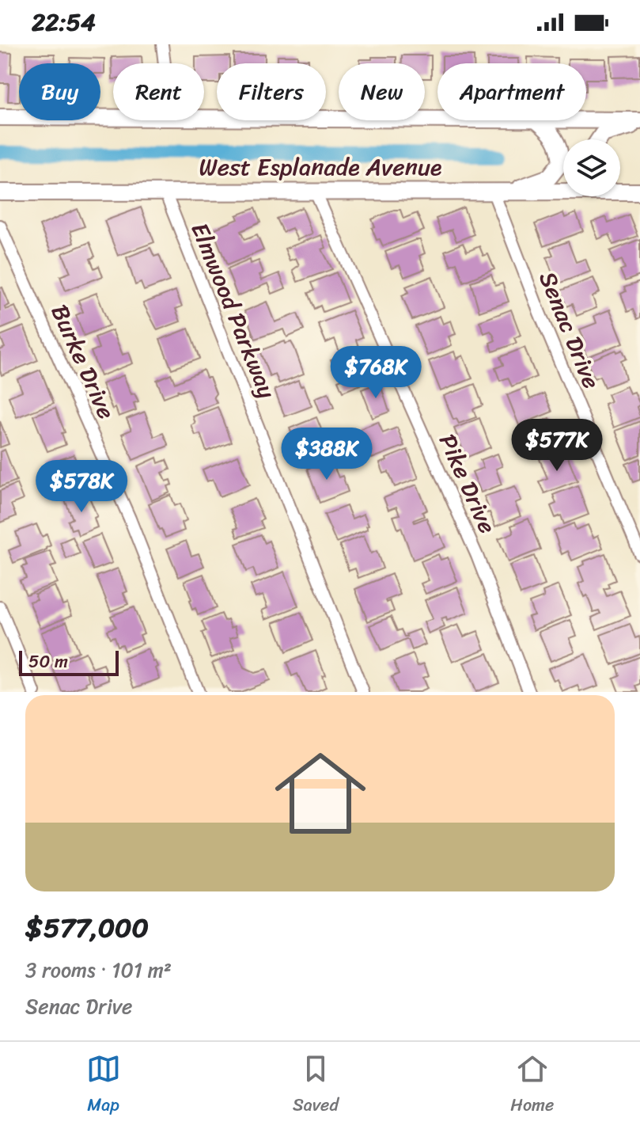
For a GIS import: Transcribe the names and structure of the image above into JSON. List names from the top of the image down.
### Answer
{
  "streets": {
    "main road": ["West Esplanade Avenue"],
    "street": [
      "Elmwood Parkway",
      "Senac Drive",
      "Burke Drive",
      "Pike Drive"
    ]
  },
  "crossings": [
    ["West Esplanade Avenue", "Elmwood Parkway"],
    ["West Esplanade Avenue", "Senac Drive"],
    ["West Esplanade Avenue", "Pike Drive"]
  ],
  "scale_bar": "50 m",
  "page": {
    "status": "22:54",
    "chip": [
      "Buy",
      "Rent",
      "Filters",
      "New",
      "Apartment"
    ],
    "price": [
      "$768K",
      "$577K",
      "$388K",
      "$578K"
    ],
    "scale": "50 m",
    "list": [
      {
        "name": "$577,000",
        "note": "3 rooms · 101 m² · Senac Drive"
      }
    ],
    "tabs": ["Map", "Saved", "Home"]
  }
}
